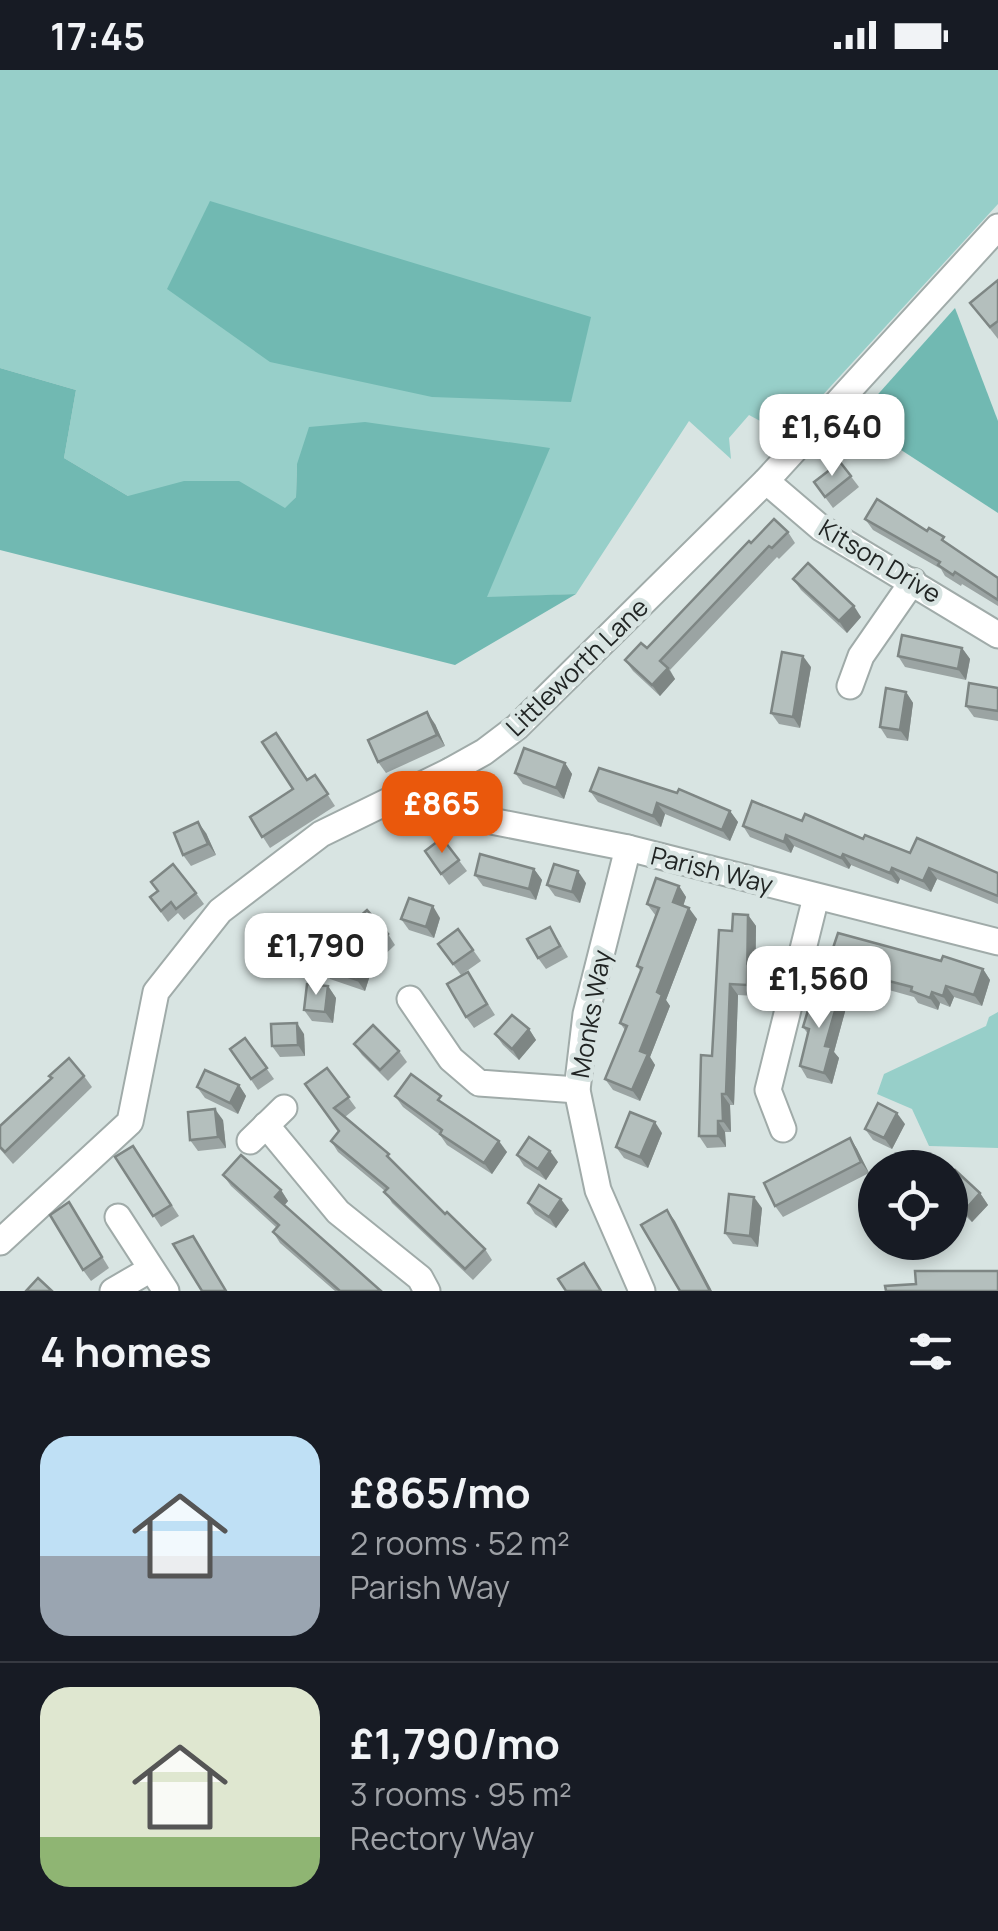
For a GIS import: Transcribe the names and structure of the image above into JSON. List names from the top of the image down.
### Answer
{
  "streets": {
    "street": [
      "Kitson Drive",
      "Littleworth Lane",
      "Parish Way",
      "Monks Way"
    ]
  },
  "crossings": [
    ["Kitson Drive", "Littleworth Lane"],
    ["Littleworth Lane", "Parish Way"],
    ["Parish Way", "Monks Way"]
  ],
  "page": {
    "status": "17:45",
    "price": [
      "£1,640",
      "£865",
      "£1,790",
      "£1,560"
    ],
    "heading": "4 homes",
    "list": [
      {
        "name": "£865/mo",
        "note": "2 rooms · 52 m² · Parish Way"
      },
      {
        "name": "£1,790/mo",
        "note": "3 rooms · 95 m² · Rectory Way"
      }
    ]
  }
}
